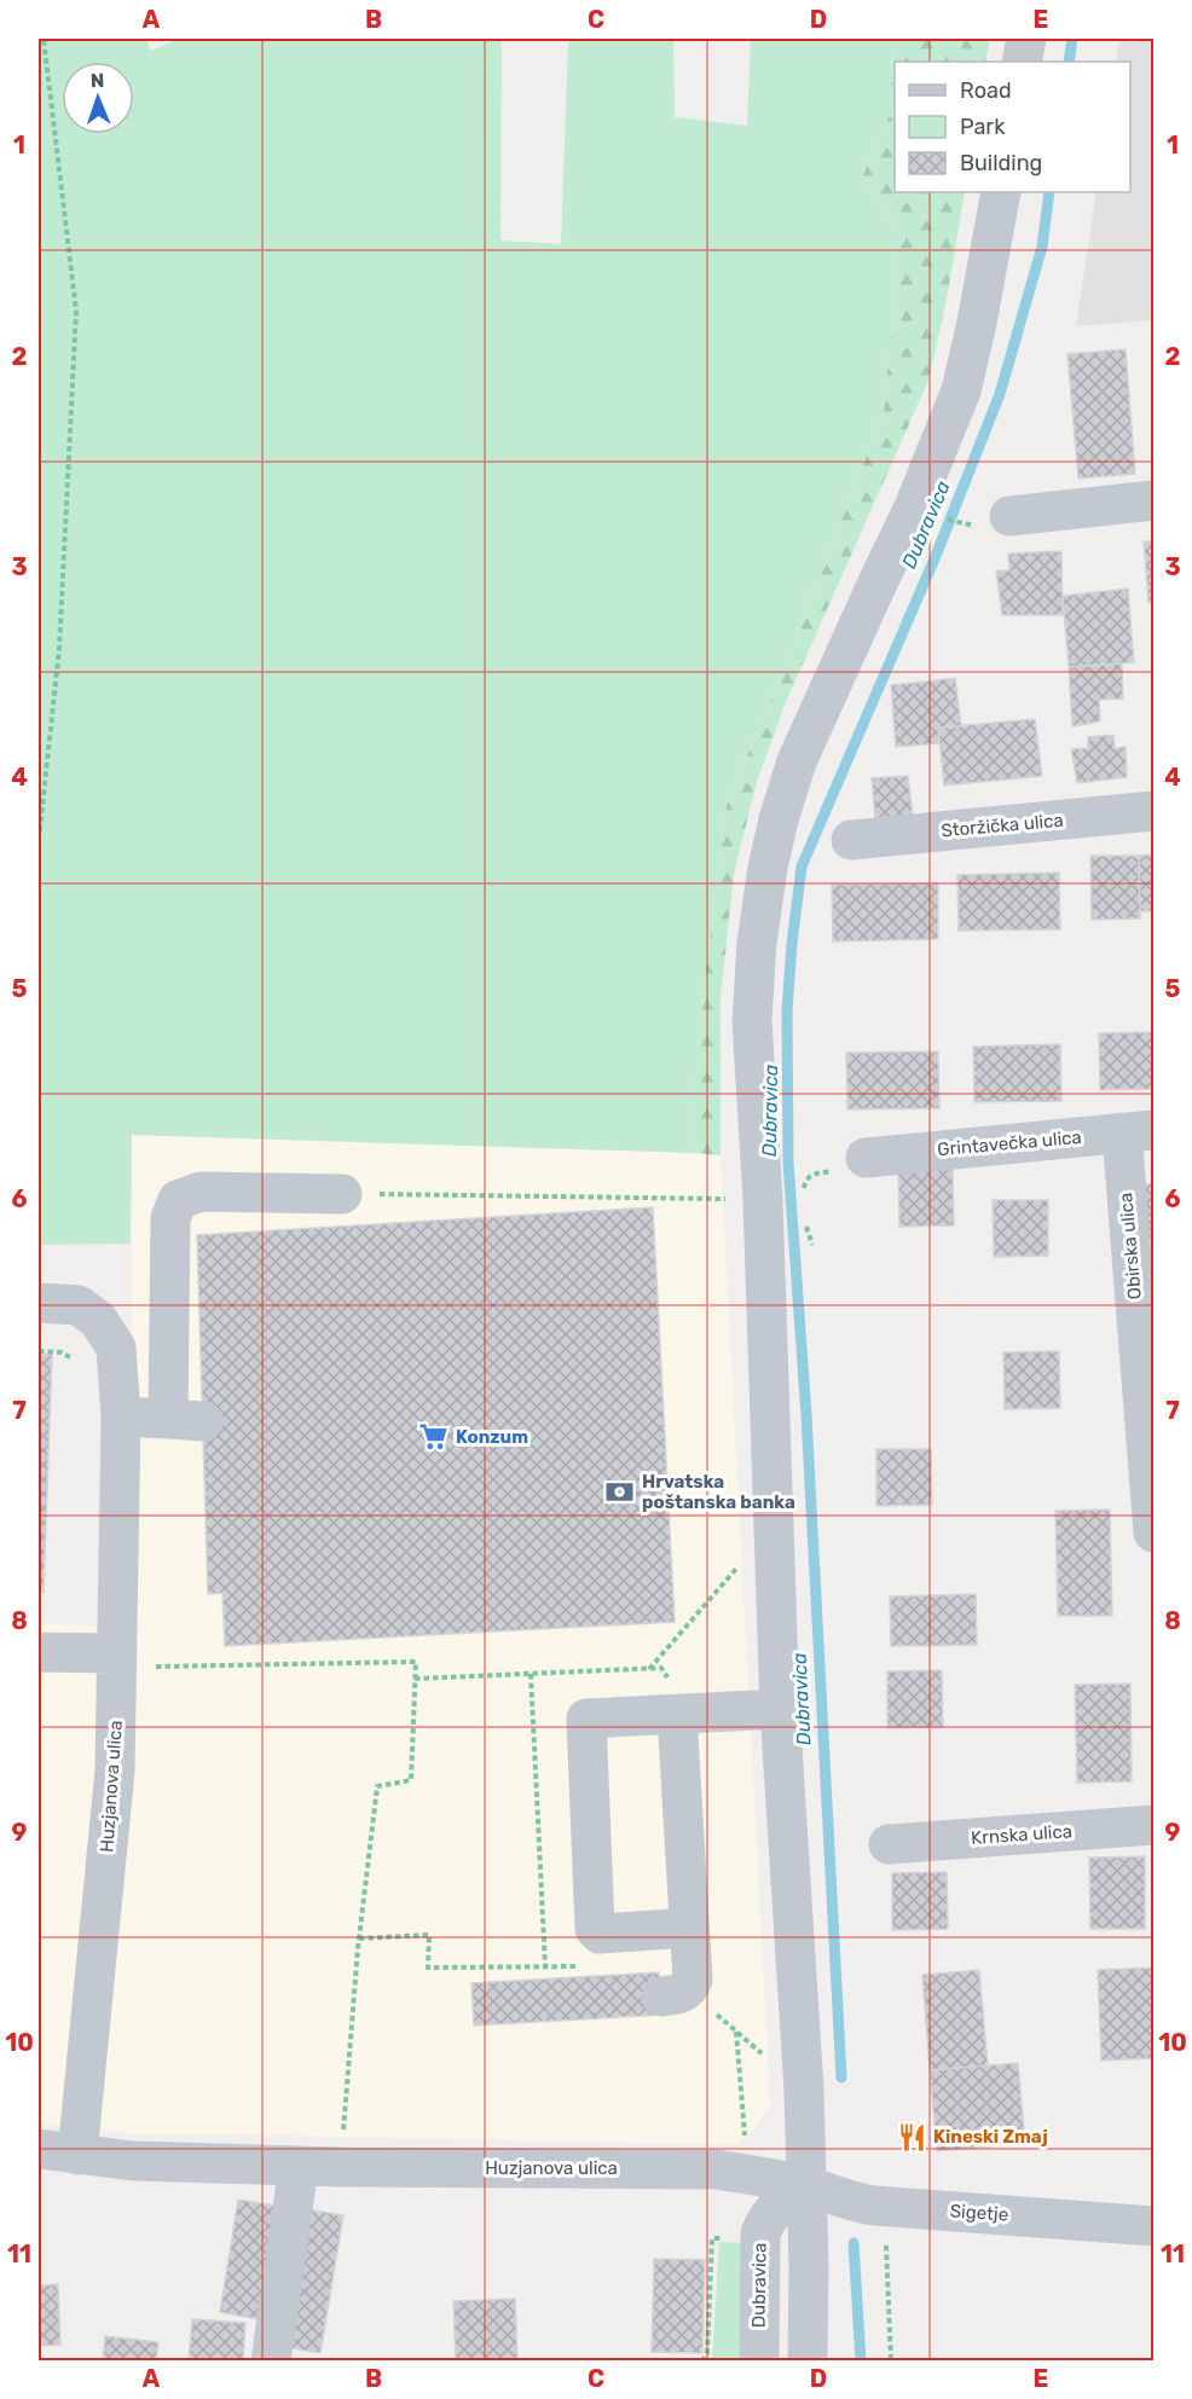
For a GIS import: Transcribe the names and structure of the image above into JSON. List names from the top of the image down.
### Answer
{
  "streets": {
    "street": [
      "Storžička ulica",
      "Grintavečka ulica",
      "Obirska ulica",
      "Huzjanova ulica",
      "Krnska ulica",
      "Sigetje",
      "Dubravica"
    ]
  },
  "crossings": [
    ["Grintavečka ulica", "Obirska ulica"],
    ["Huzjanova ulica", "Sigetje"],
    ["Huzjanova ulica", "Dubravica"],
    ["Sigetje", "Dubravica"]
  ],
  "water": ["Dubravica"],
  "places": {
    "supermarket": ["Konzum"],
    "bank": ["Hrvatska poštanska banka"],
    "restaurant": ["Kineski Zmaj"]
  },
  "legend": ["Road", "Park", "Building"],
  "north": "top",
  "grid": {
    "columns": [
      "A",
      "B",
      "C",
      "D",
      "E"
    ],
    "rows": [
      "1",
      "2",
      "3",
      "4",
      "5",
      "6",
      "7",
      "8",
      "9",
      "10",
      "11"
    ]
  }
}
